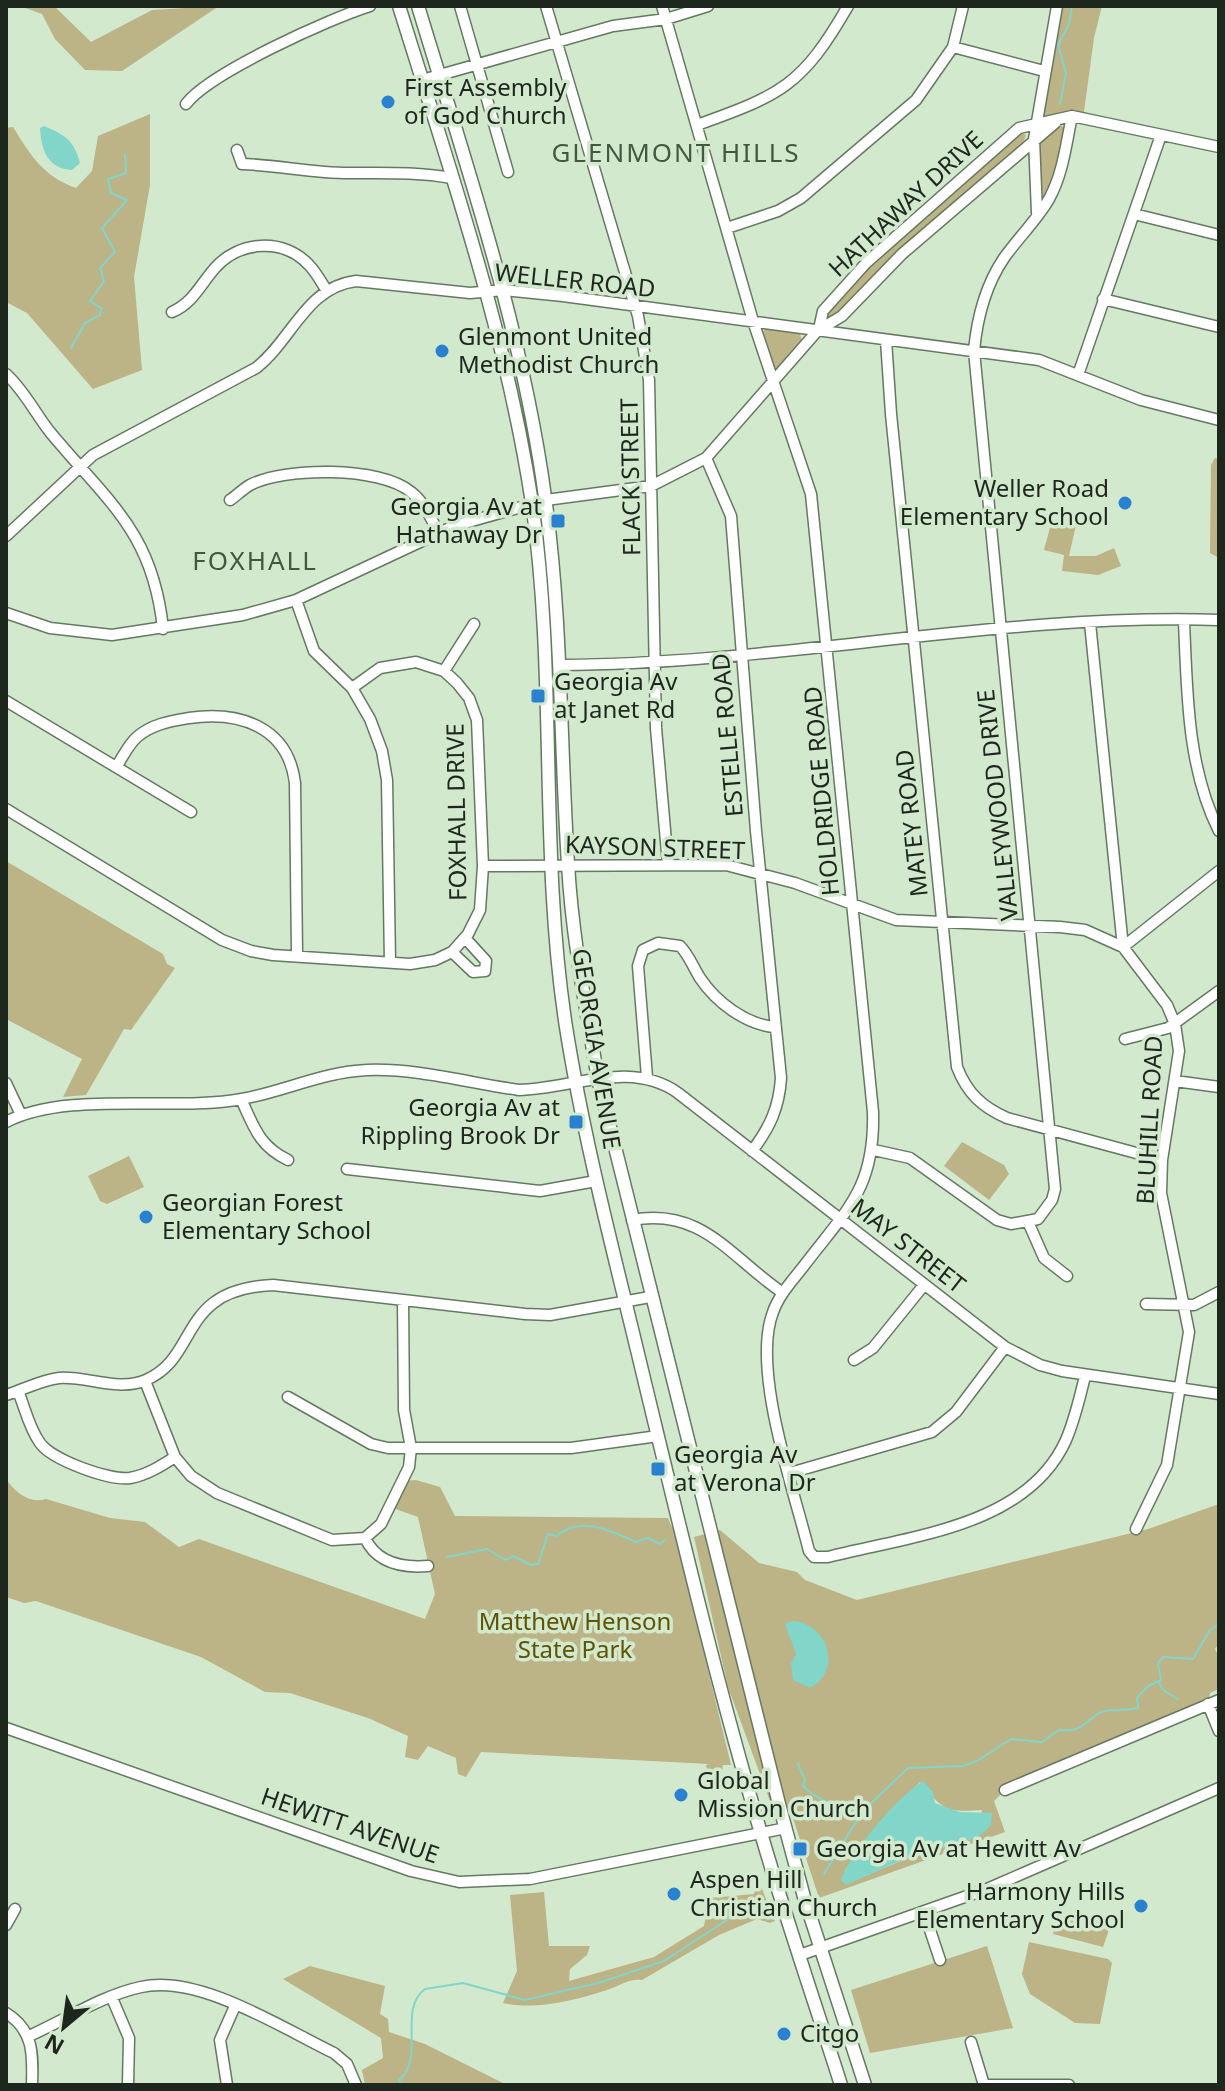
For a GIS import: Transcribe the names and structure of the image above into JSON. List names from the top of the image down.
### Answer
{
  "streets": {
    "main road": ["GEORGIA AVENUE"],
    "street": [
      "HATHAWAY DRIVE",
      "WELLER ROAD",
      "FLACK STREET",
      "ESTELLE ROAD",
      "HOLDRIDGE ROAD",
      "VALLEYWOOD DRIVE",
      "FOXHALL DRIVE",
      "MATEY ROAD",
      "KAYSON STREET",
      "BLUHILL ROAD",
      "MAY STREET",
      "HEWITT AVENUE"
    ]
  },
  "crossings": [
    ["HATHAWAY DRIVE", "WELLER ROAD"],
    ["HATHAWAY DRIVE", "FLACK STREET"],
    ["HATHAWAY DRIVE", "ESTELLE ROAD"],
    ["HATHAWAY DRIVE", "HOLDRIDGE ROAD"],
    ["HATHAWAY DRIVE", "VALLEYWOOD DRIVE"],
    ["HATHAWAY DRIVE", "GEORGIA AVENUE"],
    ["WELLER ROAD", "FLACK STREET"],
    ["WELLER ROAD", "HOLDRIDGE ROAD"],
    ["WELLER ROAD", "VALLEYWOOD DRIVE"],
    ["WELLER ROAD", "MATEY ROAD"],
    ["WELLER ROAD", "GEORGIA AVENUE"],
    ["FLACK STREET", "KAYSON STREET"],
    ["ESTELLE ROAD", "KAYSON STREET"],
    ["ESTELLE ROAD", "MAY STREET"],
    ["HOLDRIDGE ROAD", "KAYSON STREET"],
    ["HOLDRIDGE ROAD", "MAY STREET"],
    ["VALLEYWOOD DRIVE", "MATEY ROAD"],
    ["VALLEYWOOD DRIVE", "KAYSON STREET"],
    ["FOXHALL DRIVE", "KAYSON STREET"],
    ["MATEY ROAD", "KAYSON STREET"],
    ["MATEY ROAD", "BLUHILL ROAD"],
    ["KAYSON STREET", "GEORGIA AVENUE"],
    ["KAYSON STREET", "BLUHILL ROAD"],
    ["GEORGIA AVENUE", "HEWITT AVENUE"],
    ["BLUHILL ROAD", "MAY STREET"]
  ],
  "districts": ["GLENMONT HILLS", "FOXHALL"],
  "parks": ["Matthew Henson State Park"],
  "places": {
    "other": [
      "First Assembly of God Church",
      "Glenmont United Methodist Church",
      "Weller Road Elementary School",
      "Georgian Forest Elementary School",
      "Global Mission Church",
      "Aspen Hill Christian Church",
      "Harmony Hills Elementary School",
      "Citgo"
    ],
    "transit": [
      "Georgia Av at Hathaway Dr",
      "Georgia Av at Janet Rd",
      "Georgia Av at Rippling Brook Dr",
      "Georgia Av at Verona Dr",
      "Georgia Av at Hewitt Av"
    ]
  },
  "north": "bottom left"
}
